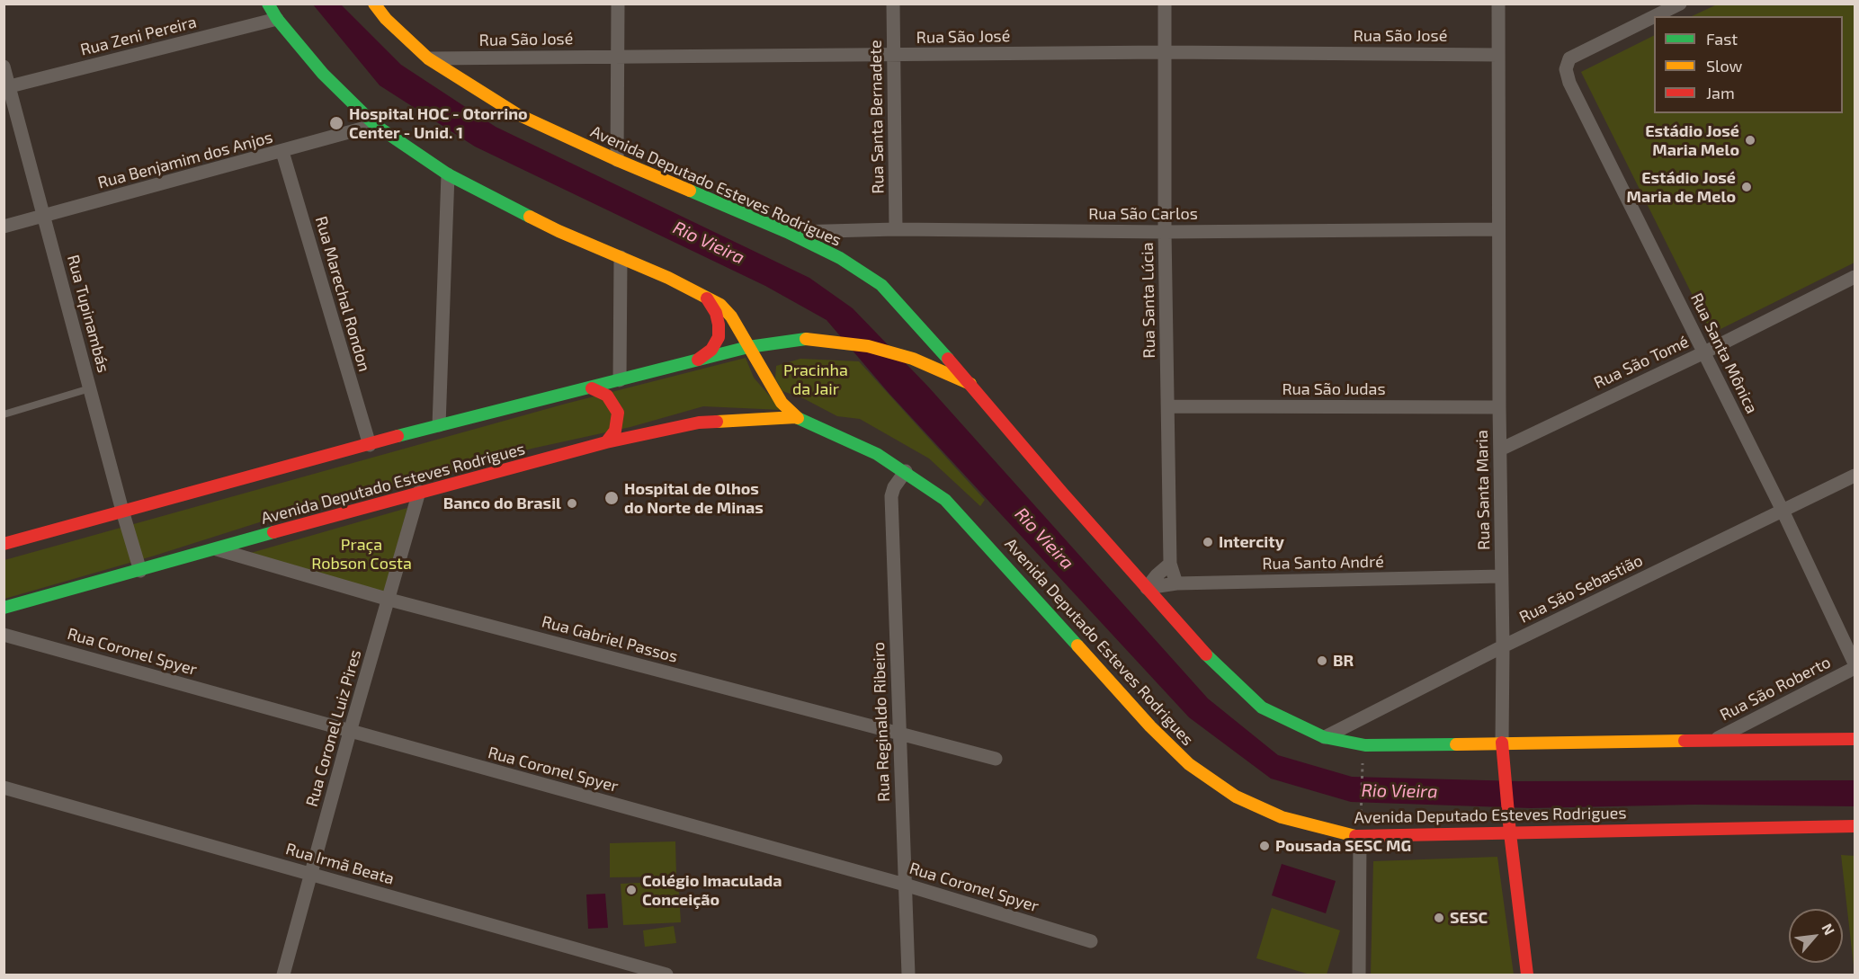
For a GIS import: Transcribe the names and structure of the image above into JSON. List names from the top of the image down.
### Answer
{
  "streets": {
    "main road": ["Avenida Deputado Esteves Rodrigues", "Rua Santa Maria"],
    "street": [
      "Rua Zeni Pereira",
      "Rua São José",
      "Rua Santa Bernadete",
      "Rua Benjamim dos Anjos",
      "Rua São Carlos",
      "Rua Marechal Rondon",
      "Rua Santa Lúcia",
      "Rua Tupinambás",
      "Rua Santa Mônica",
      "Rua São Tomé",
      "Rua São Judas",
      "Rua Santo André",
      "Rua São Sebastião",
      "Rua Gabriel Passos",
      "Rua Coronel Spyer",
      "Rua São Roberto",
      "Rua Reginaldo Ribeiro",
      "Rua Coronel Luiz Pires",
      "Rua Irmã Beata"
    ]
  },
  "crossings": [
    ["Rua Zeni Pereira", "Avenida Deputado Esteves Rodrigues"],
    ["Rua Zeni Pereira", "Rua Tupinambás"],
    ["Rua São José", "Rua Santa Bernadete"],
    ["Rua São José", "Avenida Deputado Esteves Rodrigues"],
    ["Rua São José", "Rua Santa Lúcia"],
    ["Rua São José", "Rua Santa Maria"],
    ["Rua Santa Bernadete", "Rua São Carlos"],
    ["Rua Benjamim dos Anjos", "Avenida Deputado Esteves Rodrigues"],
    ["Rua Benjamim dos Anjos", "Rua Marechal Rondon"],
    ["Rua Benjamim dos Anjos", "Rua Tupinambás"],
    ["Avenida Deputado Esteves Rodrigues", "Rua São Carlos"],
    ["Avenida Deputado Esteves Rodrigues", "Rua Marechal Rondon"],
    ["Avenida Deputado Esteves Rodrigues", "Rua Tupinambás"],
    ["Avenida Deputado Esteves Rodrigues", "Rua Santa Maria"],
    ["Avenida Deputado Esteves Rodrigues", "Rua Santo André"],
    ["Avenida Deputado Esteves Rodrigues", "Rua São Sebastião"],
    ["Avenida Deputado Esteves Rodrigues", "Rua Gabriel Passos"],
    ["Avenida Deputado Esteves Rodrigues", "Rua São Roberto"],
    ["Avenida Deputado Esteves Rodrigues", "Rua Reginaldo Ribeiro"],
    ["Avenida Deputado Esteves Rodrigues", "Rua Coronel Luiz Pires"],
    ["Rua São Carlos", "Rua Santa Lúcia"],
    ["Rua São Carlos", "Rua Santa Maria"],
    ["Rua Santa Lúcia", "Rua São Judas"],
    ["Rua Santa Lúcia", "Rua Santo André"],
    ["Rua Santa Mônica", "Rua São Tomé"],
    ["Rua Santa Mônica", "Rua São Sebastião"],
    ["Rua São Tomé", "Rua Santa Maria"],
    ["Rua São Judas", "Rua Santa Maria"],
    ["Rua Santa Maria", "Rua Santo André"],
    ["Rua Santa Maria", "Rua São Sebastião"],
    ["Rua Gabriel Passos", "Rua Reginaldo Ribeiro"],
    ["Rua Gabriel Passos", "Rua Coronel Luiz Pires"],
    ["Rua Coronel Spyer", "Rua Reginaldo Ribeiro"],
    ["Rua Coronel Spyer", "Rua Coronel Luiz Pires"],
    ["Rua Coronel Luiz Pires", "Rua Irmã Beata"]
  ],
  "water": ["Rio Vieira"],
  "parks": ["Pracinha da Jair", "Praça Robson Costa"],
  "places": [
    "Hospital HOC - Otorrino Center - Unid. 1",
    "Estádio José Maria Melo",
    "Estádio José Maria de Melo",
    "Hospital de Olhos do Norte de Minas",
    "Banco do Brasil",
    "Intercity",
    "BR",
    "Pousada SESC MG",
    "Colégio Imaculada Conceição",
    "SESC"
  ],
  "legend": ["Fast", "Slow", "Jam"],
  "north": "top right"
}
